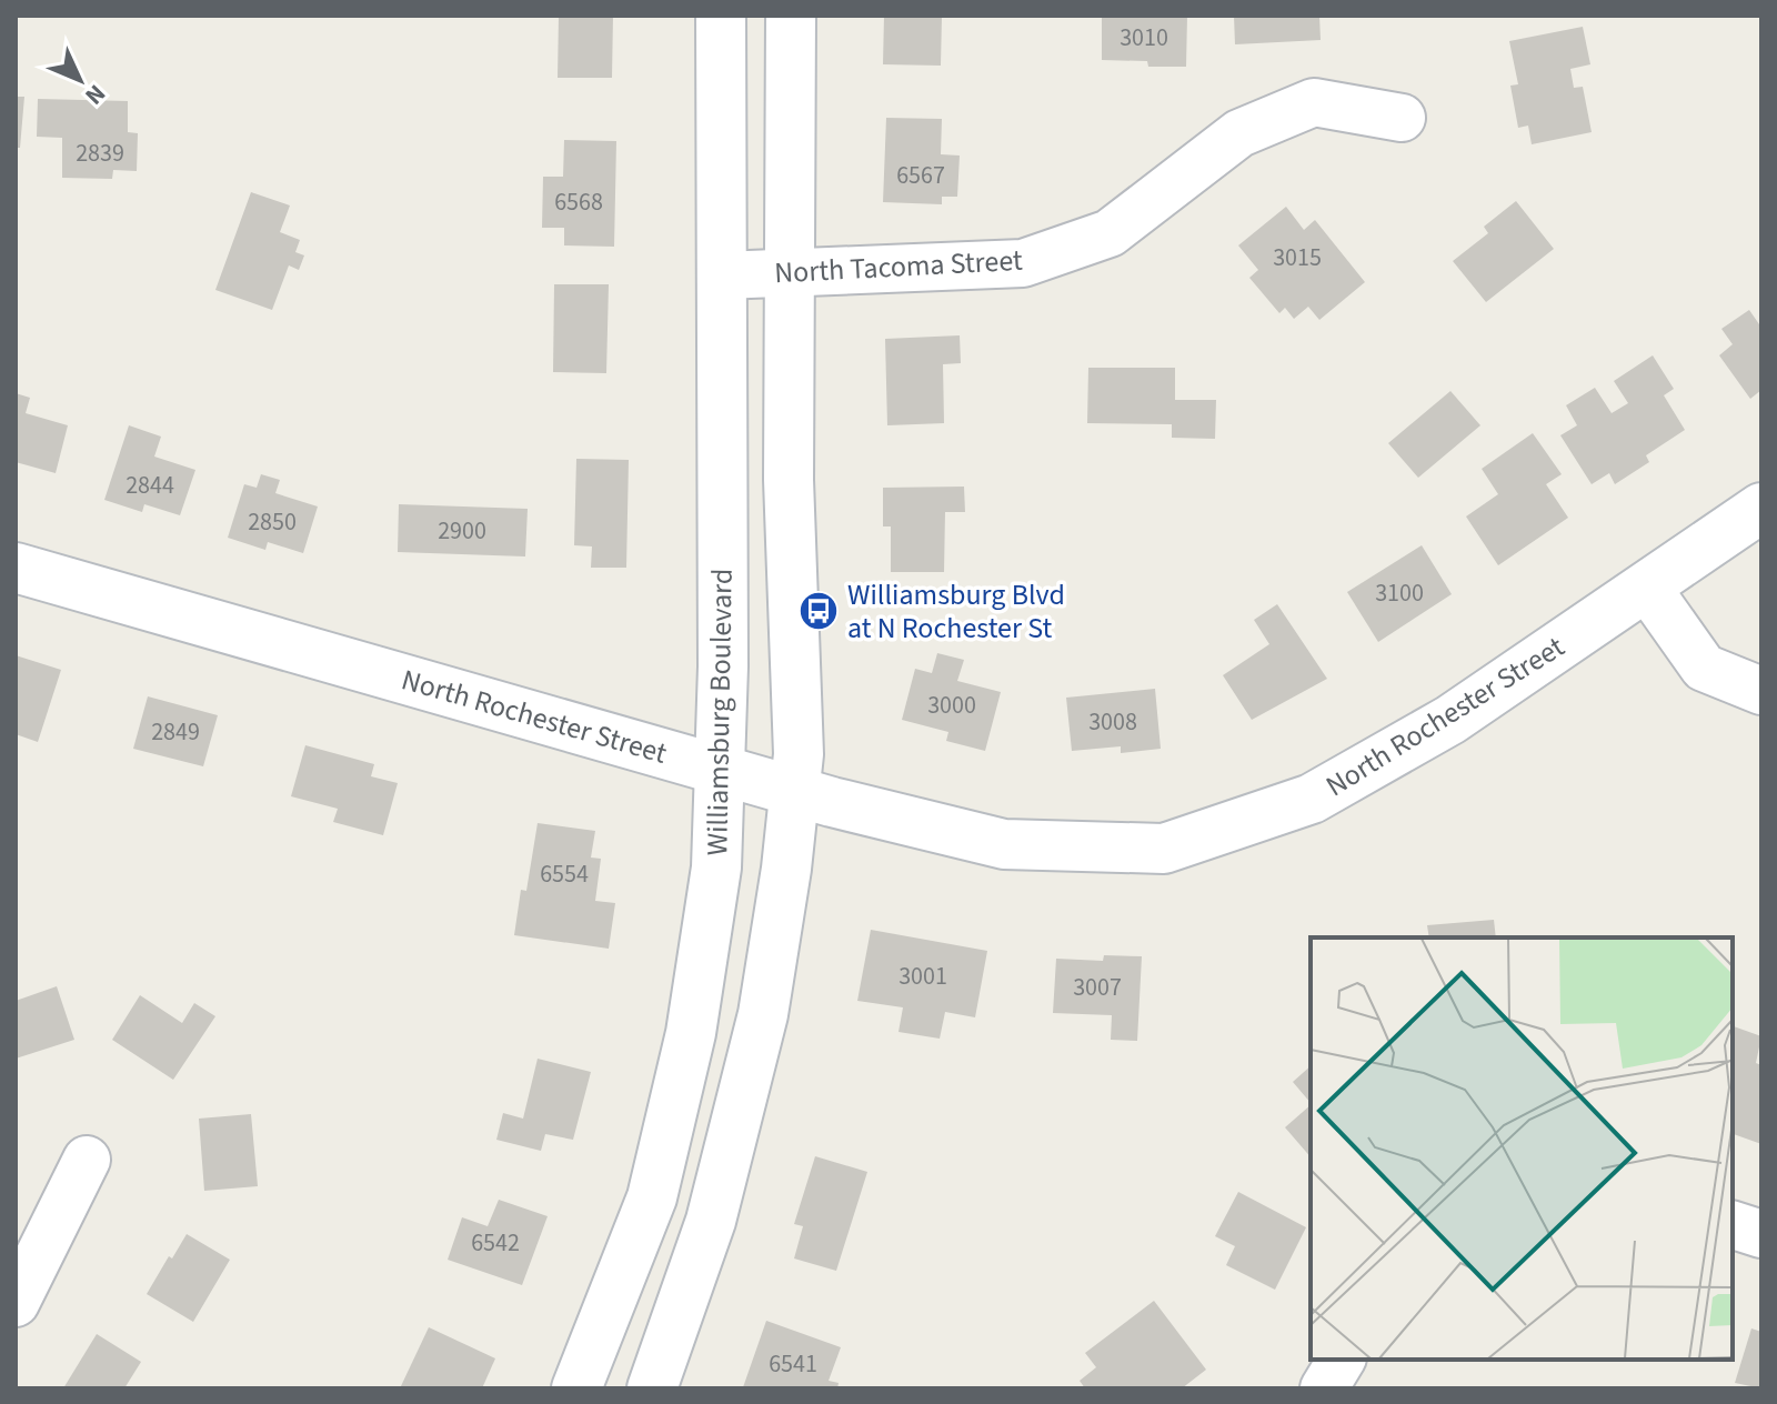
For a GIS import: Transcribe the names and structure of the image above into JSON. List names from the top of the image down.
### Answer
{
  "streets": {
    "main road": ["Williamsburg Boulevard", "North Rochester Street"],
    "street": ["North Tacoma Street"]
  },
  "crossings": [
    ["North Tacoma Street", "Williamsburg Boulevard"],
    ["Williamsburg Boulevard", "North Rochester Street"]
  ],
  "places": {
    "bus stop": ["Williamsburg Blvd at N Rochester St"]
  },
  "house_numbers": [
    "3010",
    "2839",
    "6567",
    "6568",
    "3015",
    "2844",
    "2850",
    "2900",
    "3100",
    "3000",
    "3008",
    "2849",
    "6554",
    "3001",
    "3007",
    "6542",
    "6541"
  ],
  "north": "bottom right"
}
